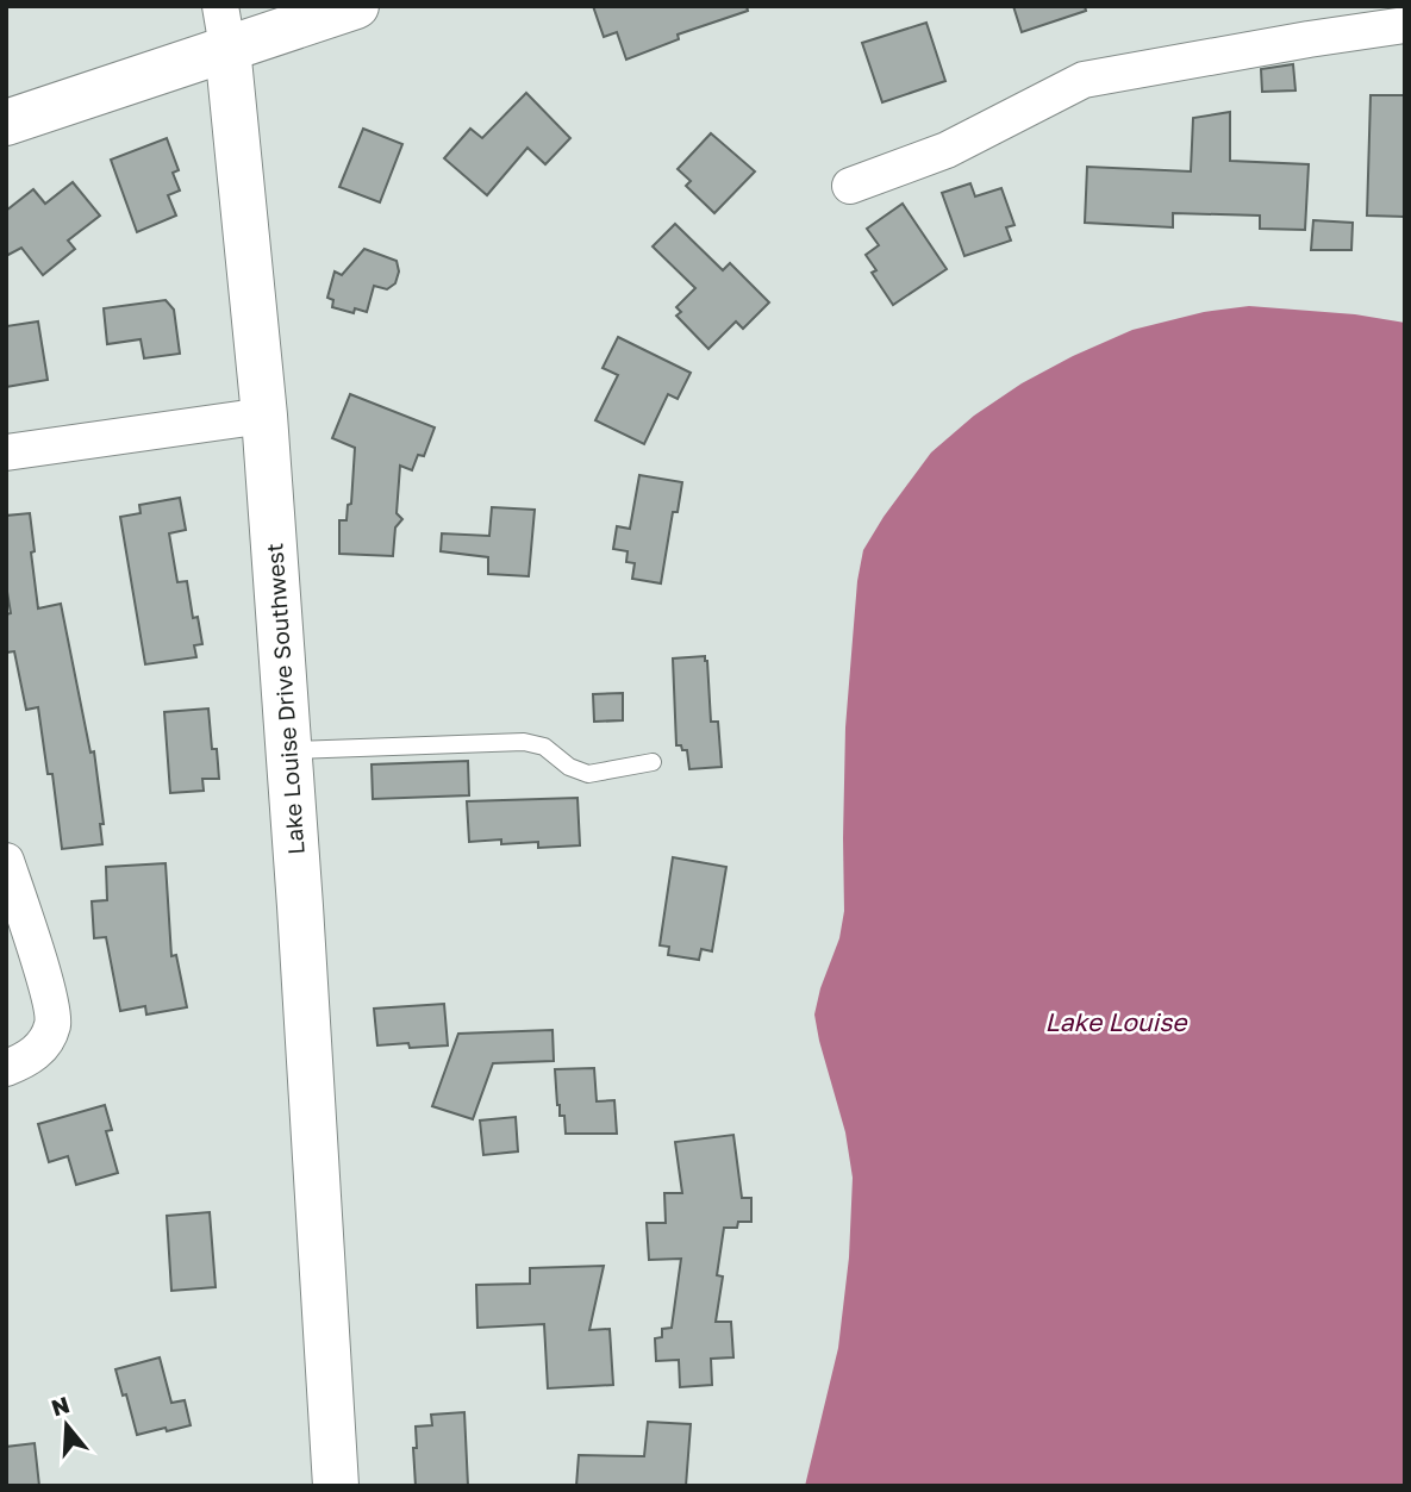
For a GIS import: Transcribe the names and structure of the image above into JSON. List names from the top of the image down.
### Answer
{
  "streets": {
    "street": ["Lake Louise Drive Southwest"]
  },
  "water": ["Lake Louise"],
  "north": "top"
}
